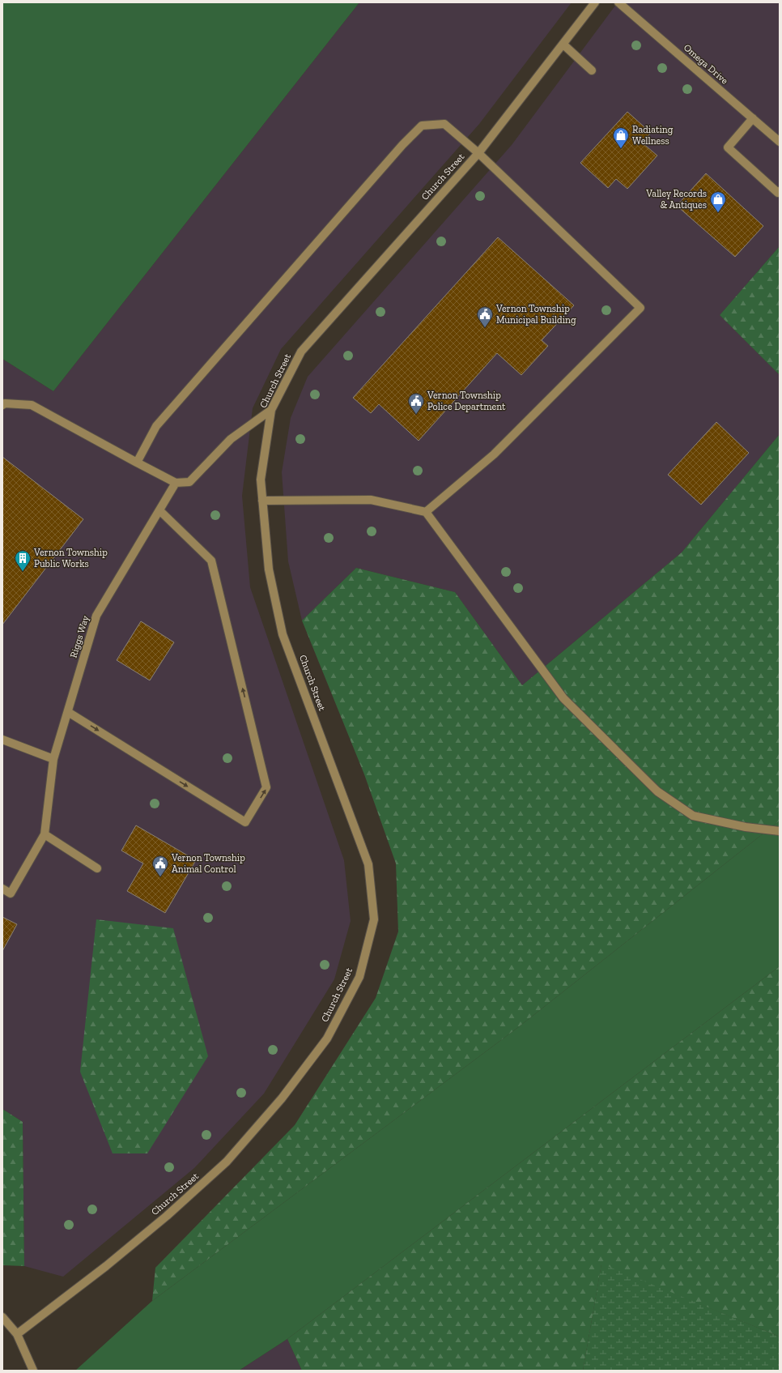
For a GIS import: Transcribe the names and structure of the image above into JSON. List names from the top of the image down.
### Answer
{
  "streets": {
    "street": ["Omega Drive", "Church Street", "Riggs Way"]
  },
  "places": {
    "shop": ["Radiating Wellness", "Valley Records & Antiques"],
    "public building": ["Vernon Township Municipal Building", "Vernon Township Police Department", "Vernon Township Animal Control"],
    "building": ["Vernon Township Public Works"]
  }
}
